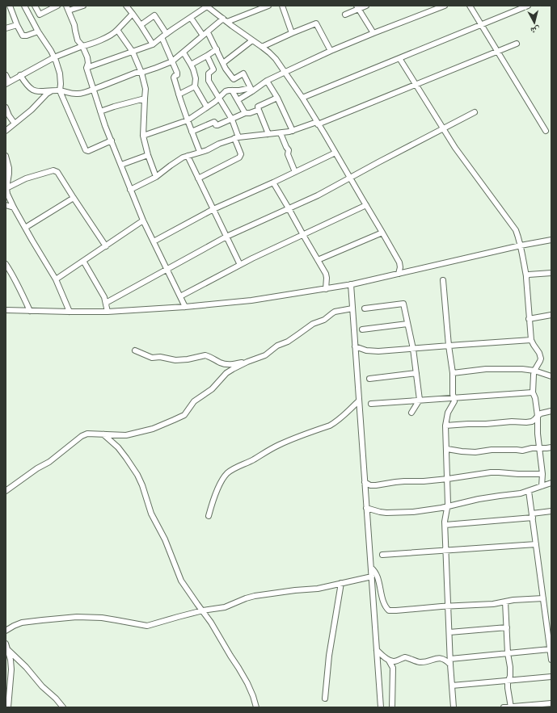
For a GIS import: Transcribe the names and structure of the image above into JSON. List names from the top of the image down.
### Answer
{
  "north": "bottom"
}
